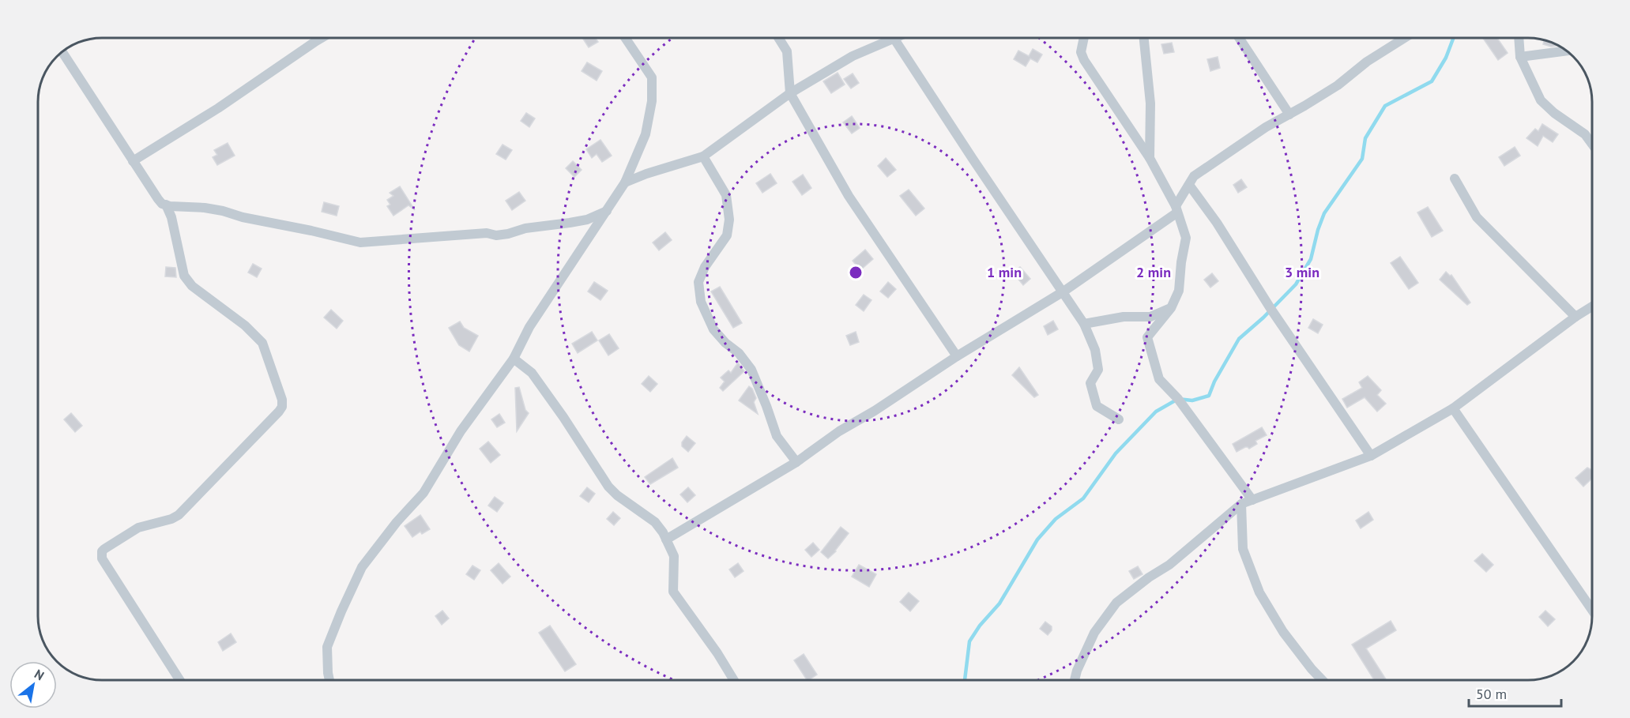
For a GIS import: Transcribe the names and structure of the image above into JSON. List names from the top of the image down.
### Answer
{
  "scale_bar": "50 m",
  "north": "top right",
  "rings": ["1 min", "2 min", "3 min"]
}
